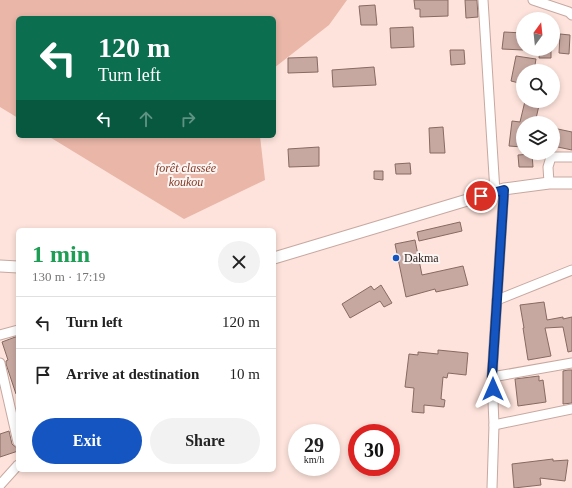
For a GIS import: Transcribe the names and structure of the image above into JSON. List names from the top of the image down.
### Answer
{
  "parks": ["forêt classée koukou"],
  "places": ["Dakma"],
  "north": "top",
  "page": {
    "turn": ["120 m", "Turn left"],
    "heading": ["1 min", "130 m · 17:19"],
    "list": [
      {
        "name": "Turn left",
        "value": "120 m"
      },
      {
        "name": "Arrive at destination",
        "value": "10 m"
      }
    ],
    "buttons": ["Exit", "Share"],
    "speed": "29 km/h",
    "limit": "30"
  }
}
